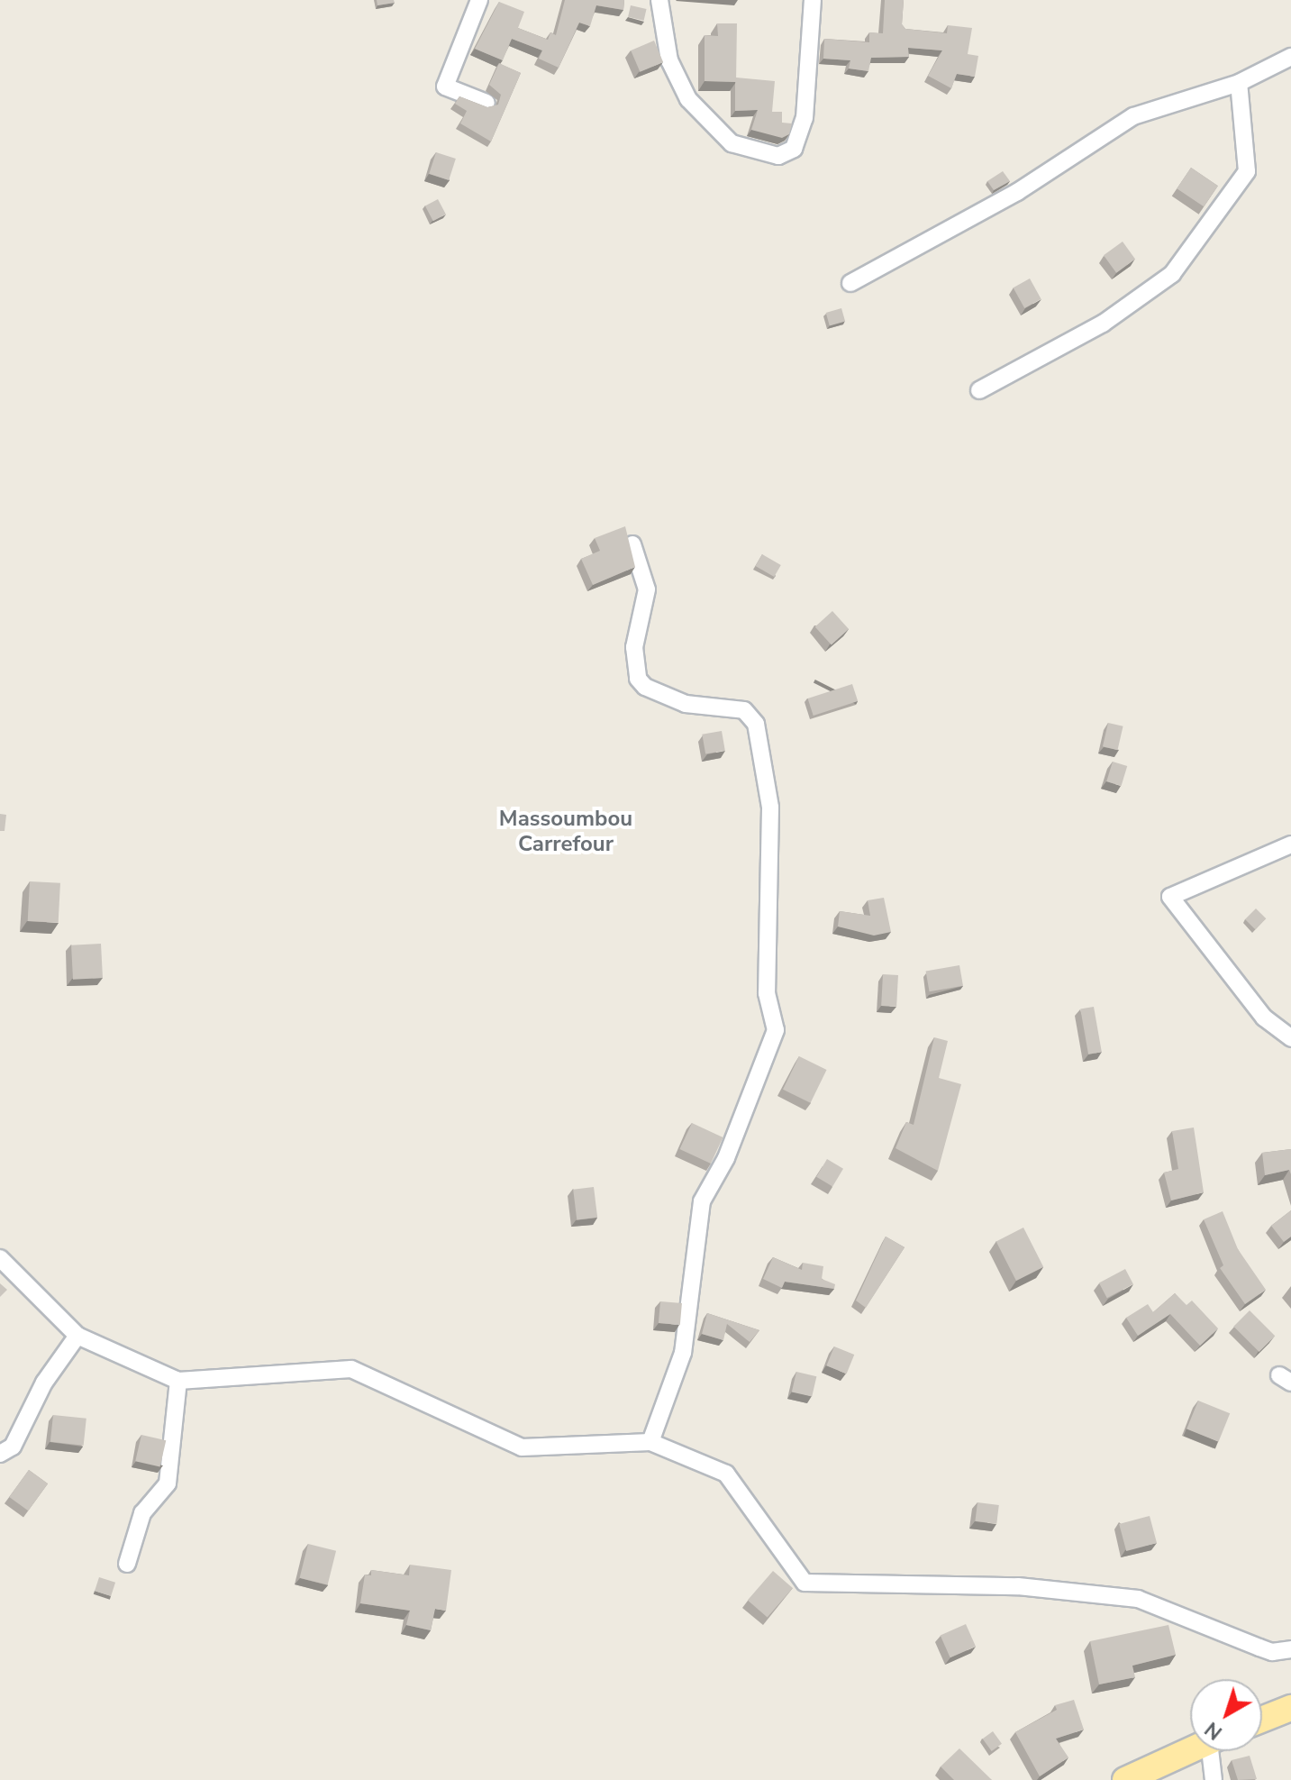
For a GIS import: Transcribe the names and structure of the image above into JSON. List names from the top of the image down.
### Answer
{
  "districts": ["Massoumbou Carrefour"],
  "north": "bottom left"
}
